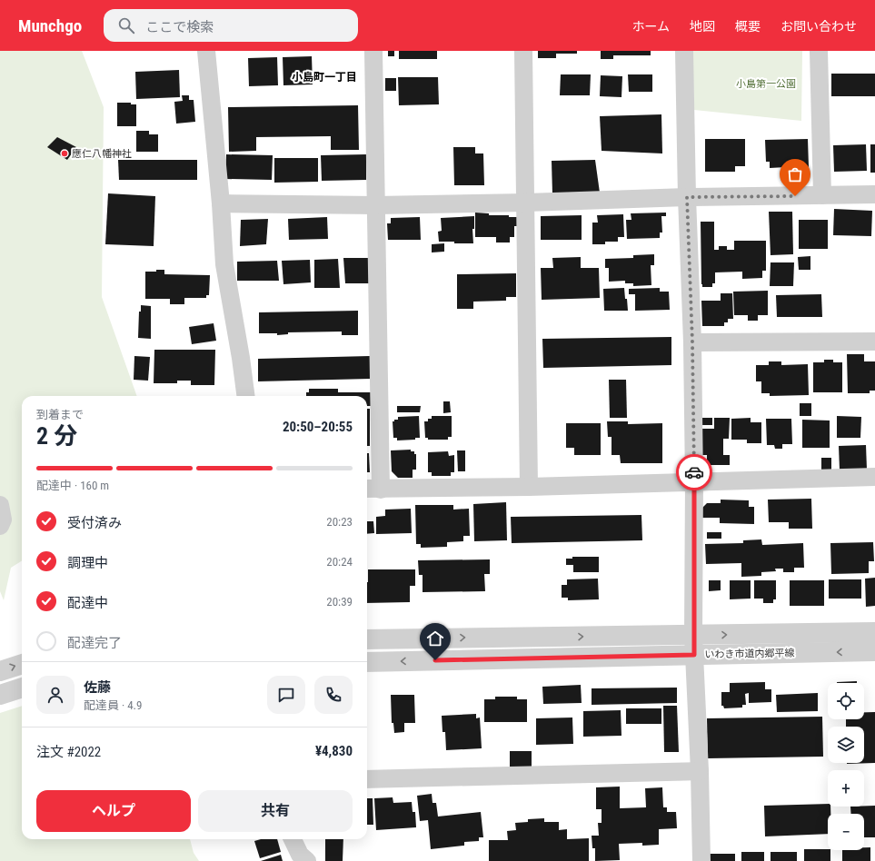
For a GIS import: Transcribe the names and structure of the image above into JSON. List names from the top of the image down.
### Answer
{
  "streets": {
    "street": ["いわき市道内郷平線"]
  },
  "districts": ["小島町一丁目"],
  "parks": ["小島第一公園"],
  "places": ["應仁八幡神社"],
  "page": {
    "header": "Munchgo",
    "search": "ここで検索",
    "nav": [
      "ホーム",
      "地図",
      "概要",
      "お問い合わせ"
    ],
    "heading": ["2 分", "到着まで", "20:50–20:55"],
    "panel": [
      "佐藤",
      "配達員 · 4.9",
      "注文 #2022",
      "¥4,830"
    ],
    "bar": "配達中 · 160 m",
    "list": [
      ["受付済み", "20:23"],
      ["調理中", "20:24"],
      ["配達中", "20:39"],
      "配達完了"
    ],
    "map_buttons": ["+", "−"],
    "buttons": ["ヘルプ", "共有"]
  }
}
